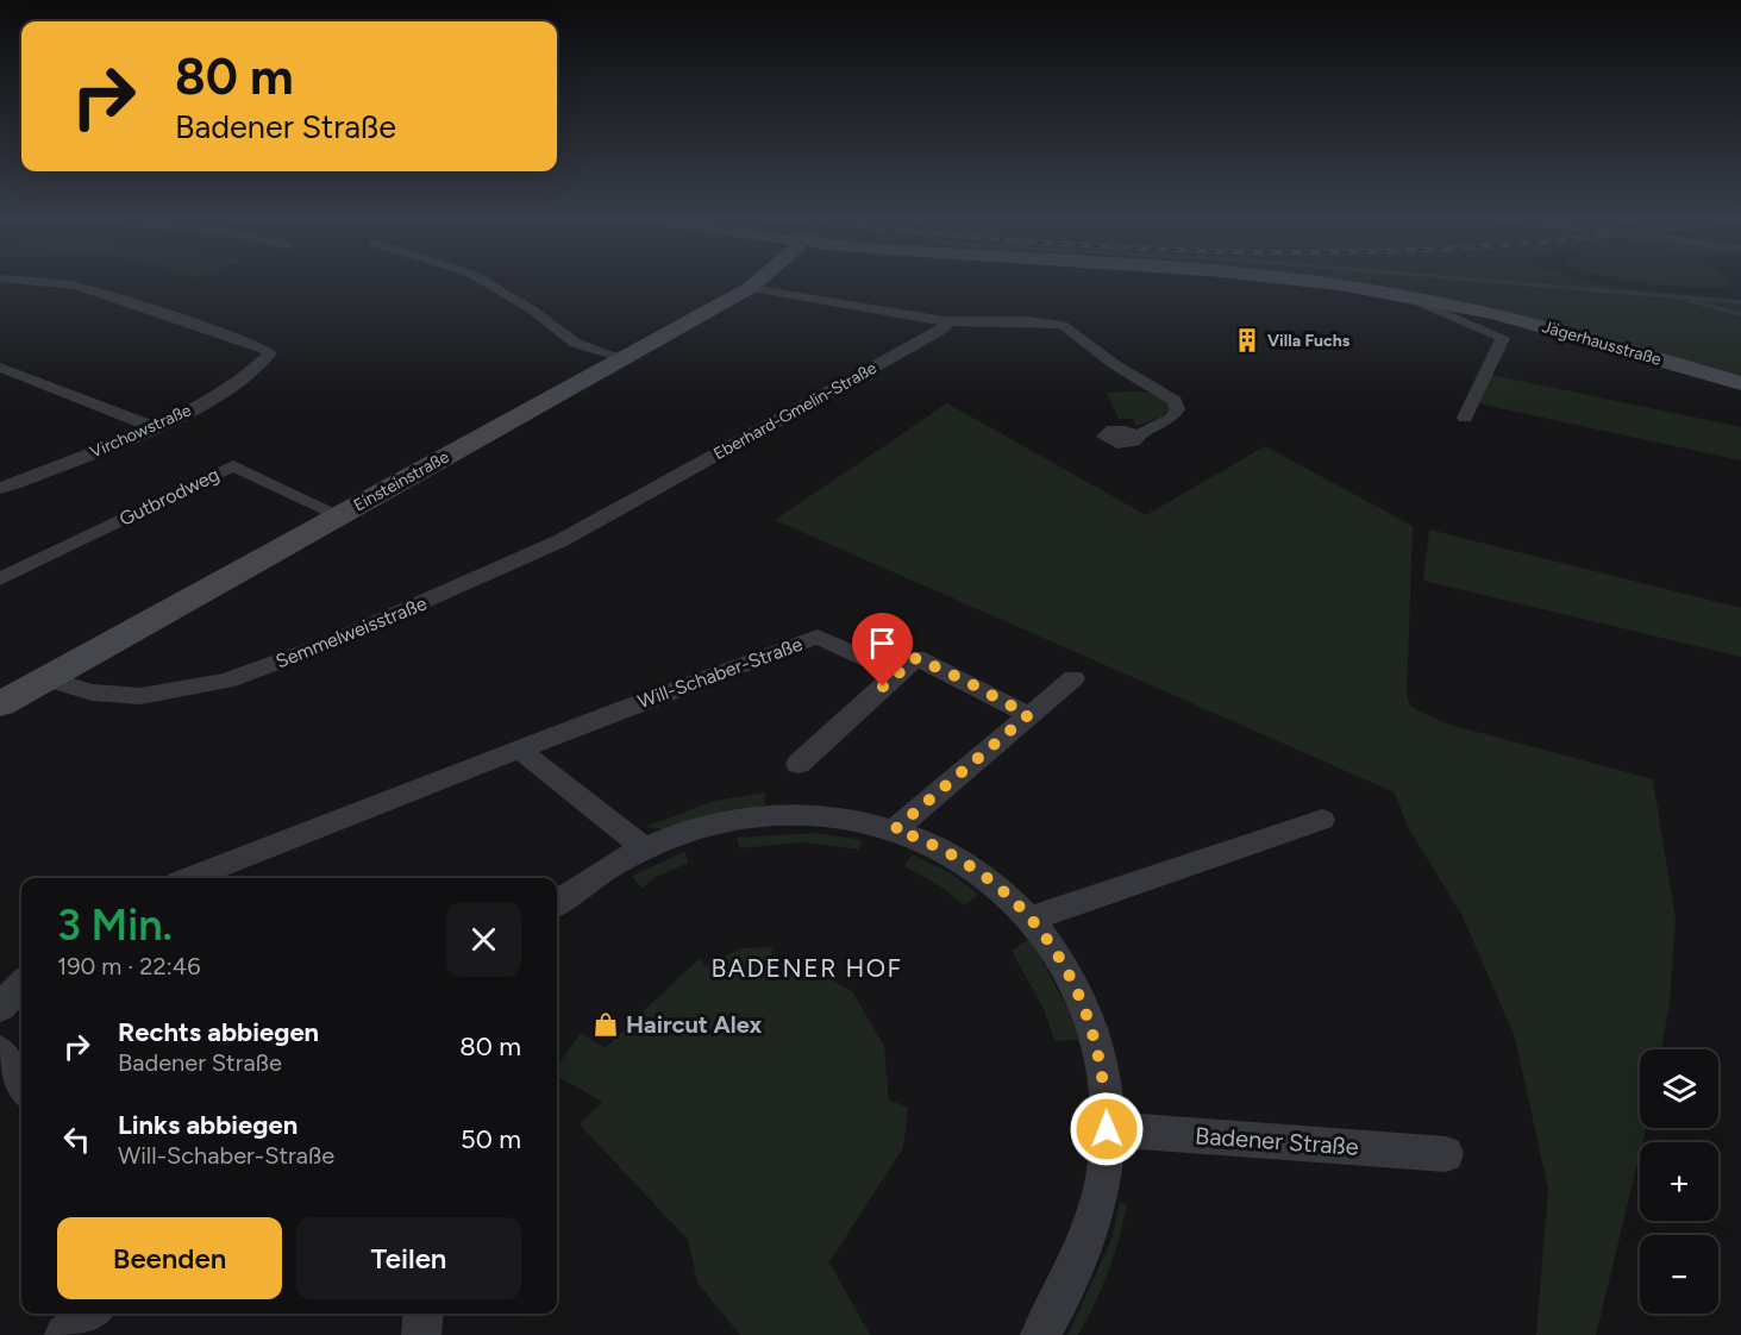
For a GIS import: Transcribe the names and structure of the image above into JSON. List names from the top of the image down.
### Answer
{
  "streets": {
    "street": [
      "Jägerhausstraße",
      "Eberhard-Gmelin-Straße",
      "Virchowstraße",
      "Einsteinstraße",
      "Gutbrodweg",
      "Semmelweisstraße",
      "Will-Schaber-Straße",
      "Badener Straße"
    ]
  },
  "crossings": [
    ["Eberhard-Gmelin-Straße", "Semmelweisstraße"],
    ["Einsteinstraße", "Gutbrodweg"],
    ["Einsteinstraße", "Semmelweisstraße"]
  ],
  "districts": ["BADENER HOF"],
  "places": {
    "building": ["Villa Fuchs"],
    "shop": ["Haircut Alex"]
  },
  "page": {
    "turn": ["80 m", "Badener Straße"],
    "heading": ["3 Min.", "190 m · 22:46"],
    "list": [
      {
        "name": "Rechts abbiegen",
        "note": "Badener Straße",
        "value": "80 m"
      },
      {
        "name": "Links abbiegen",
        "note": "Will-Schaber-Straße",
        "value": "50 m"
      }
    ],
    "map_buttons": ["+", "−"],
    "buttons": ["Beenden", "Teilen"]
  }
}
